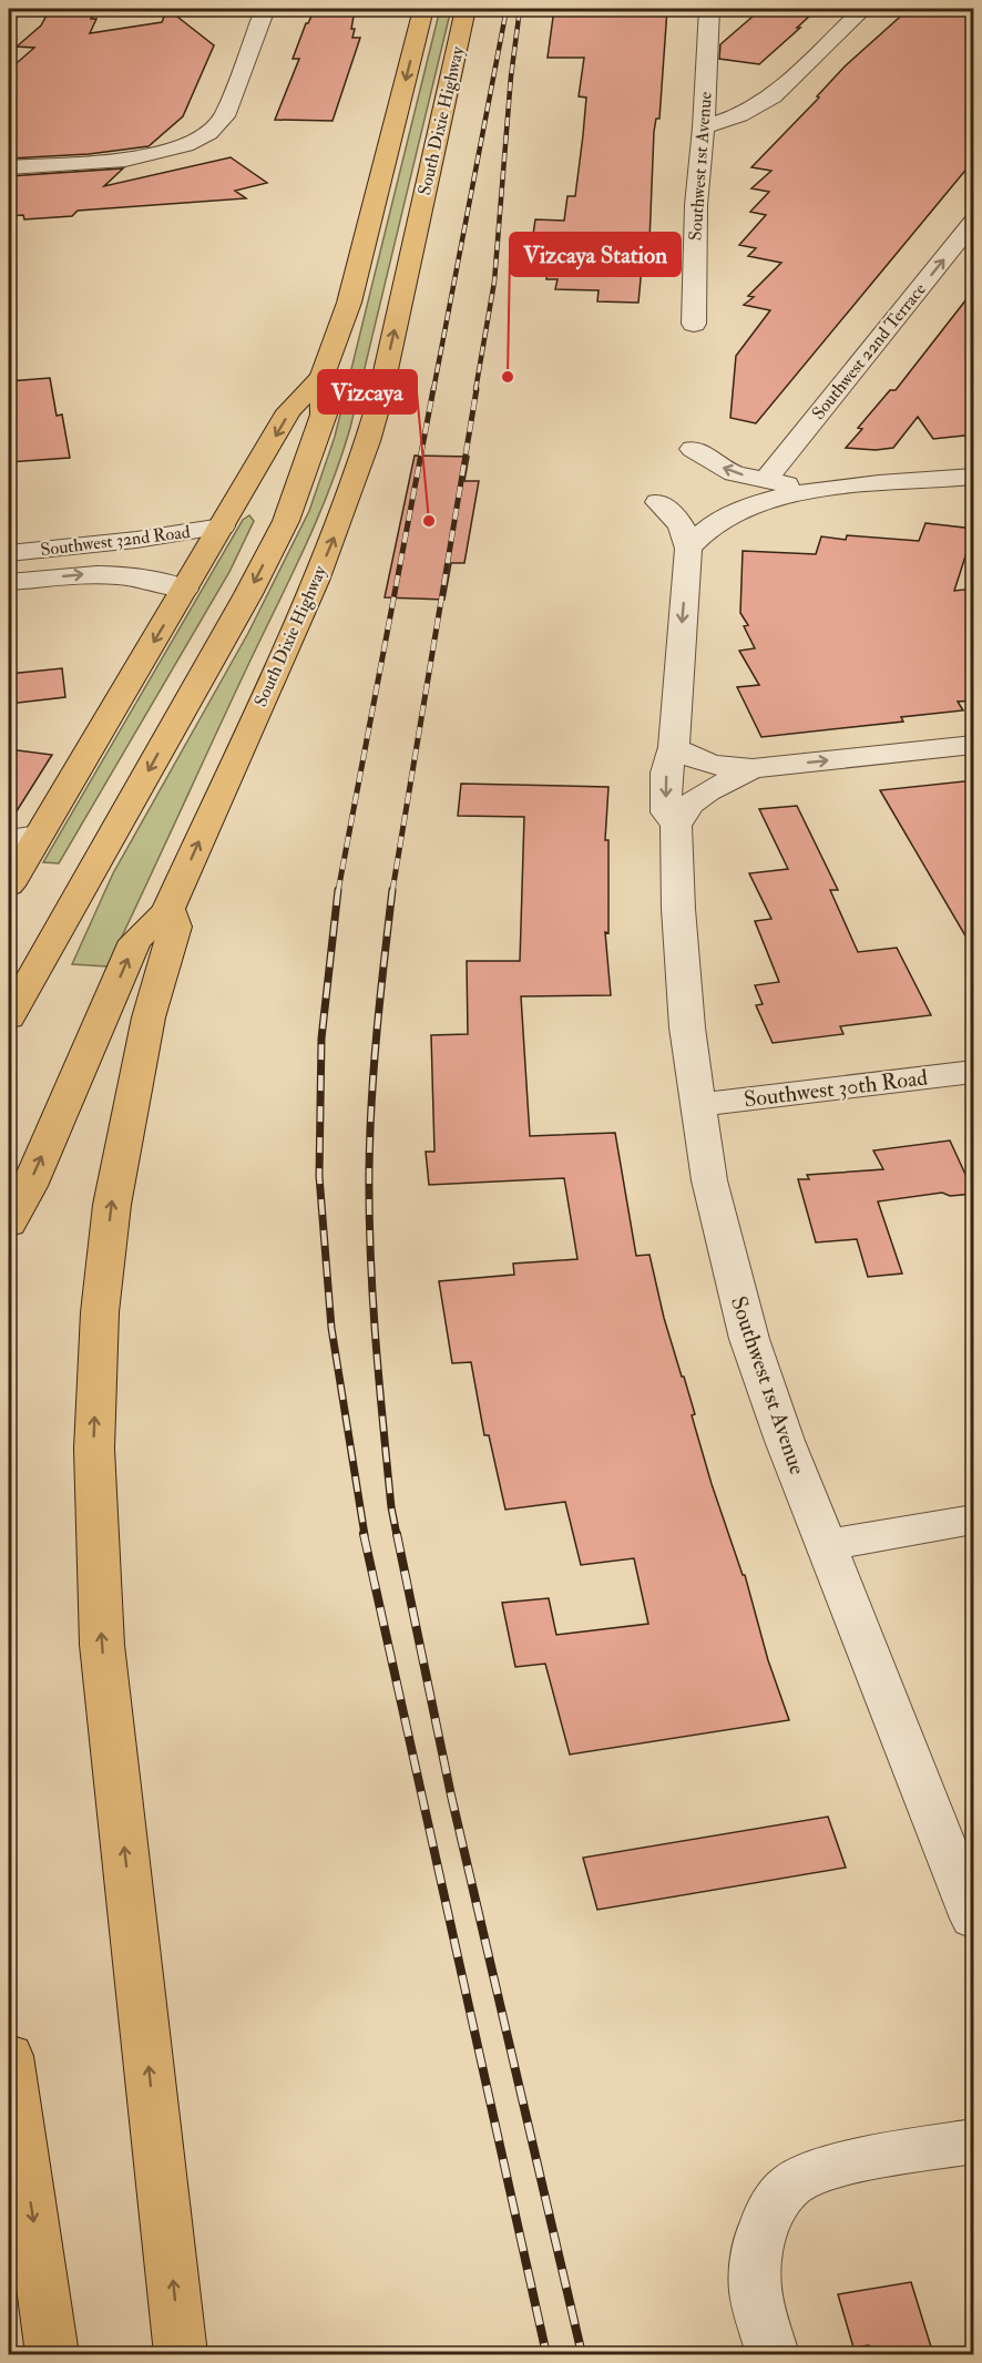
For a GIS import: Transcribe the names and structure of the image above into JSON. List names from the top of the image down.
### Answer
{
  "streets": {
    "main road": ["South Dixie Highway"],
    "street": [
      "Southwest 1st Avenue",
      "Southwest 22nd Terrace",
      "Southwest 32nd Road",
      "Southwest 30th Road"
    ]
  },
  "crossings": [
    ["South Dixie Highway", "Southwest 32nd Road"],
    ["Southwest 1st Avenue", "Southwest 30th Road"]
  ],
  "one_way": ["Southwest 22nd Terrace"],
  "places": ["Vizcaya Station", "Vizcaya"]
}
